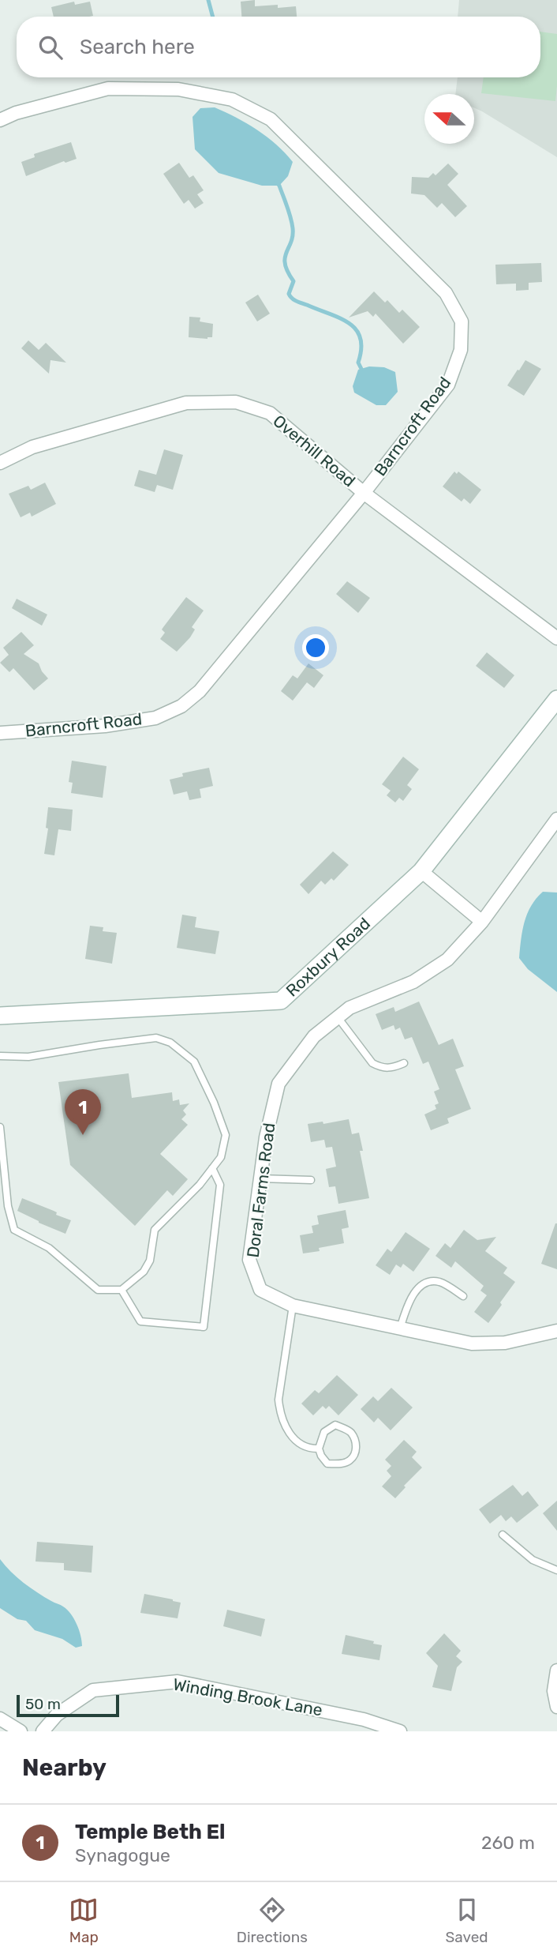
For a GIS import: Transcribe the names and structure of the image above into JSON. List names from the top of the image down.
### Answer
{
  "streets": {
    "street": [
      "Barncroft Road",
      "Overhill Road",
      "Roxbury Road",
      "Doral Farms Road",
      "Winding Brook Lane"
    ]
  },
  "crossings": [
    ["Barncroft Road", "Overhill Road"]
  ],
  "scale_bar": "50 m",
  "north": "left",
  "page": {
    "search": "Search here",
    "pins": "1",
    "scale": "50 m",
    "heading": "Nearby",
    "list": [
      {
        "mark": "1",
        "name": "Temple Beth El",
        "note": "Synagogue",
        "value": "260 m"
      }
    ],
    "nav": ["Map", "Directions", "Saved"]
  }
}
